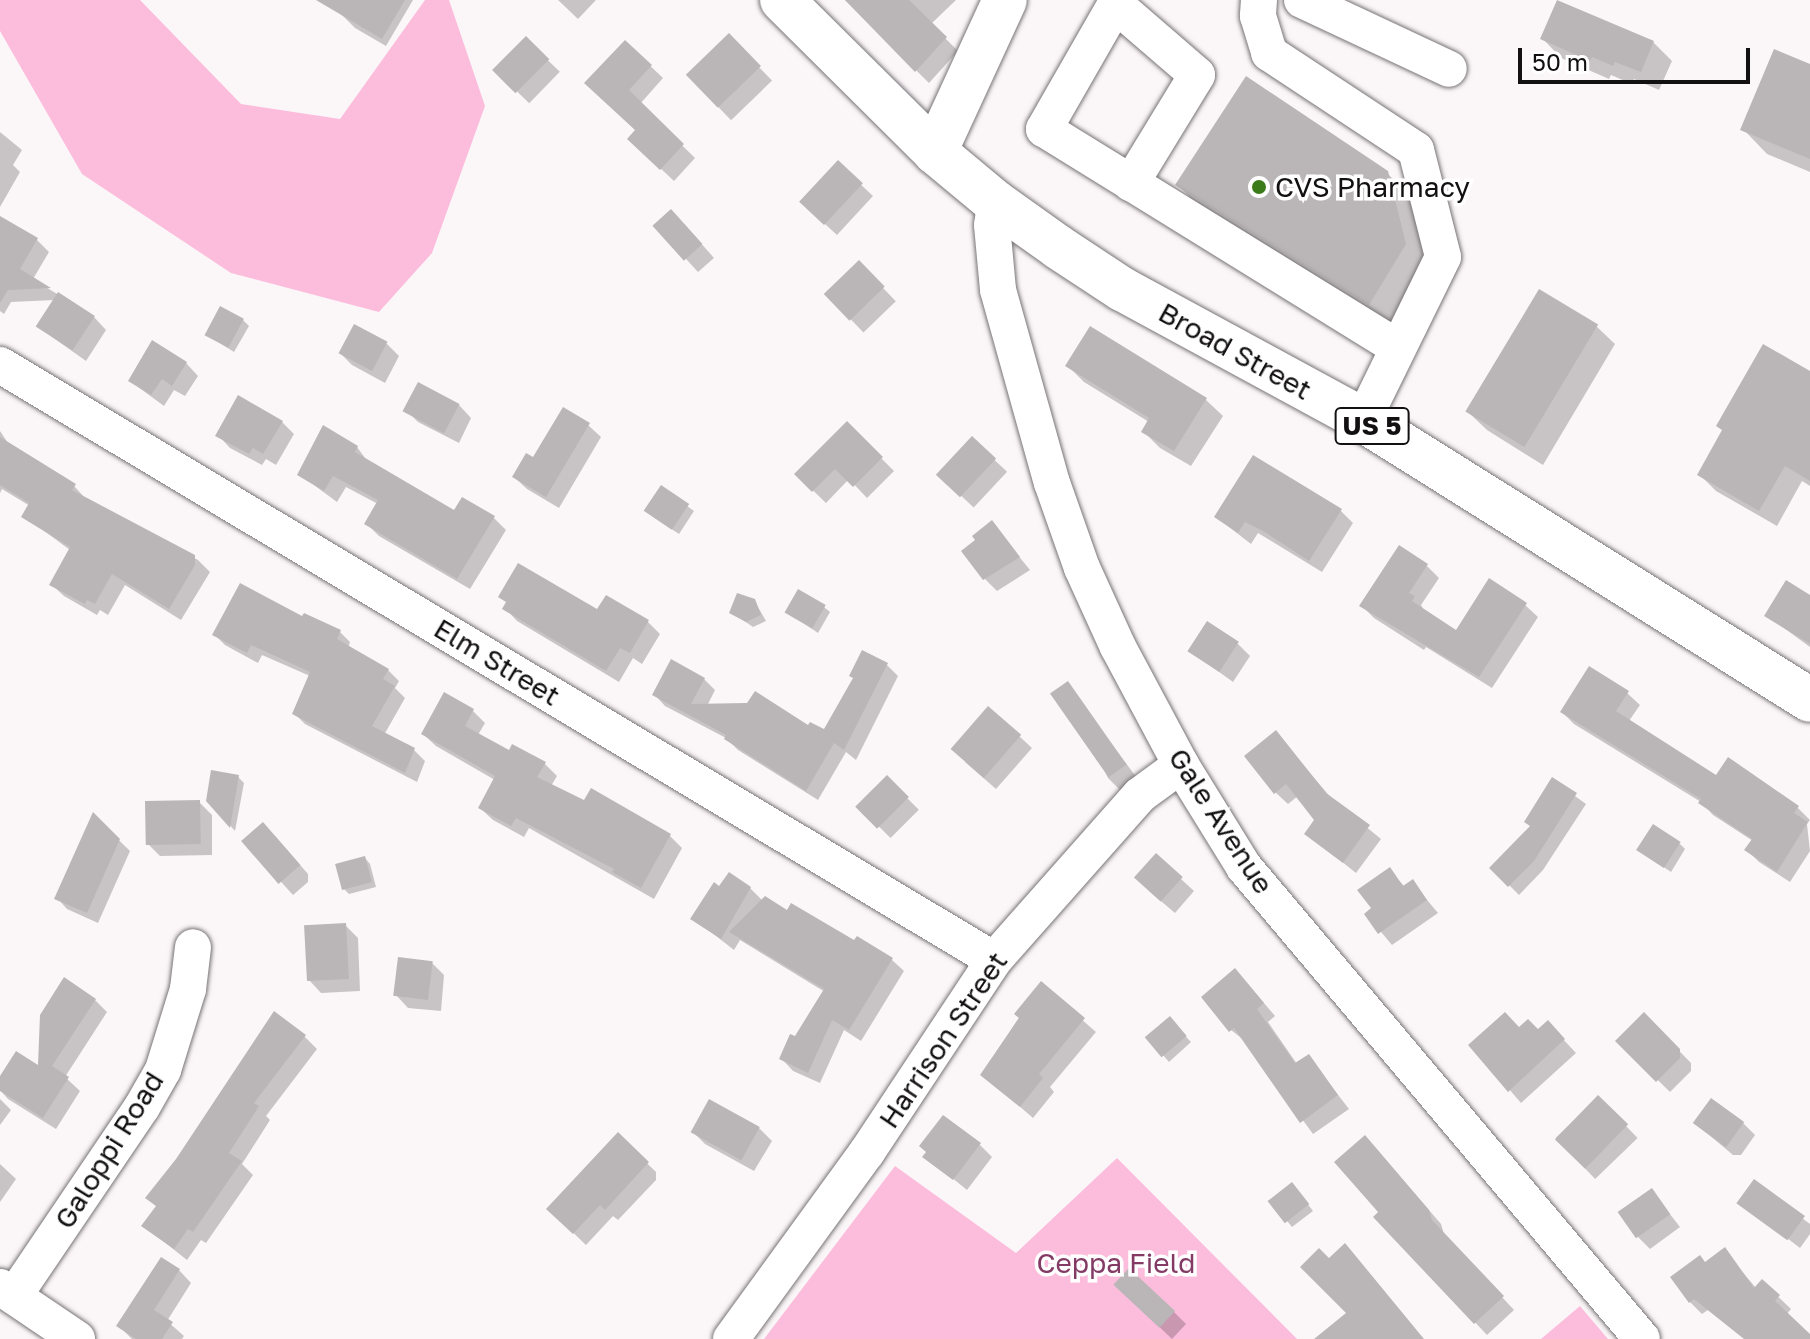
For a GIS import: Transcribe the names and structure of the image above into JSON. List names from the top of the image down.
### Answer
{
  "streets": {
    "main road": ["Broad Street", "US 5"],
    "street": [
      "Elm Street",
      "Gale Avenue",
      "Harrison Street",
      "Galoppi Road"
    ]
  },
  "crossings": [
    ["Broad Street", "Gale Avenue"],
    ["Elm Street", "Harrison Street"],
    ["Gale Avenue", "Harrison Street"]
  ],
  "parks": ["Ceppa Field"],
  "places": ["CVS Pharmacy"],
  "scale_bar": "50 m"
}
